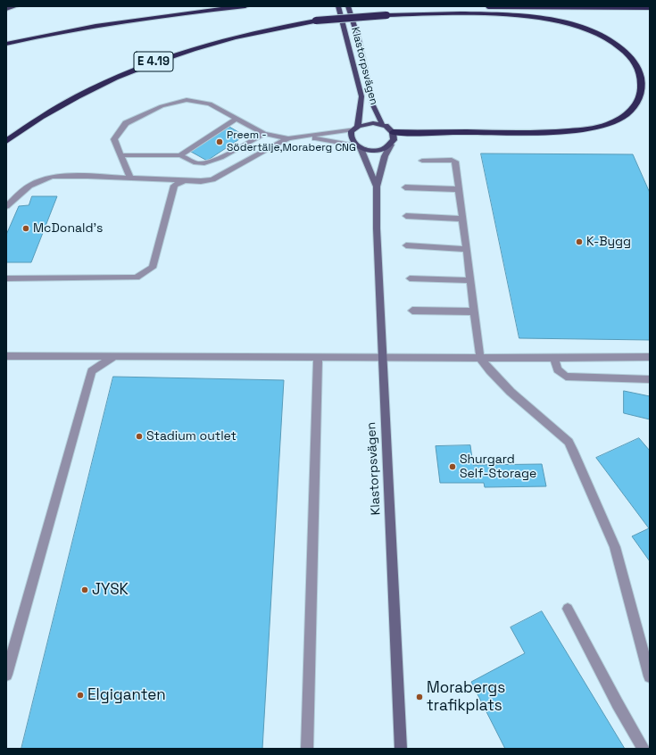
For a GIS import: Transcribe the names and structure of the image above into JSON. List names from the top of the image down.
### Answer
{
  "streets": {
    "highway": ["E 4.19"],
    "main road": ["Klastorpsvägen"]
  },
  "places": [
    "Preem - Södertälje,Moraberg CNG",
    "McDonald's",
    "K-Bygg",
    "Stadium outlet",
    "Shurgard Self-Storage",
    "JYSK",
    "Elgiganten",
    "Morabergs trafikplats"
  ]
}
